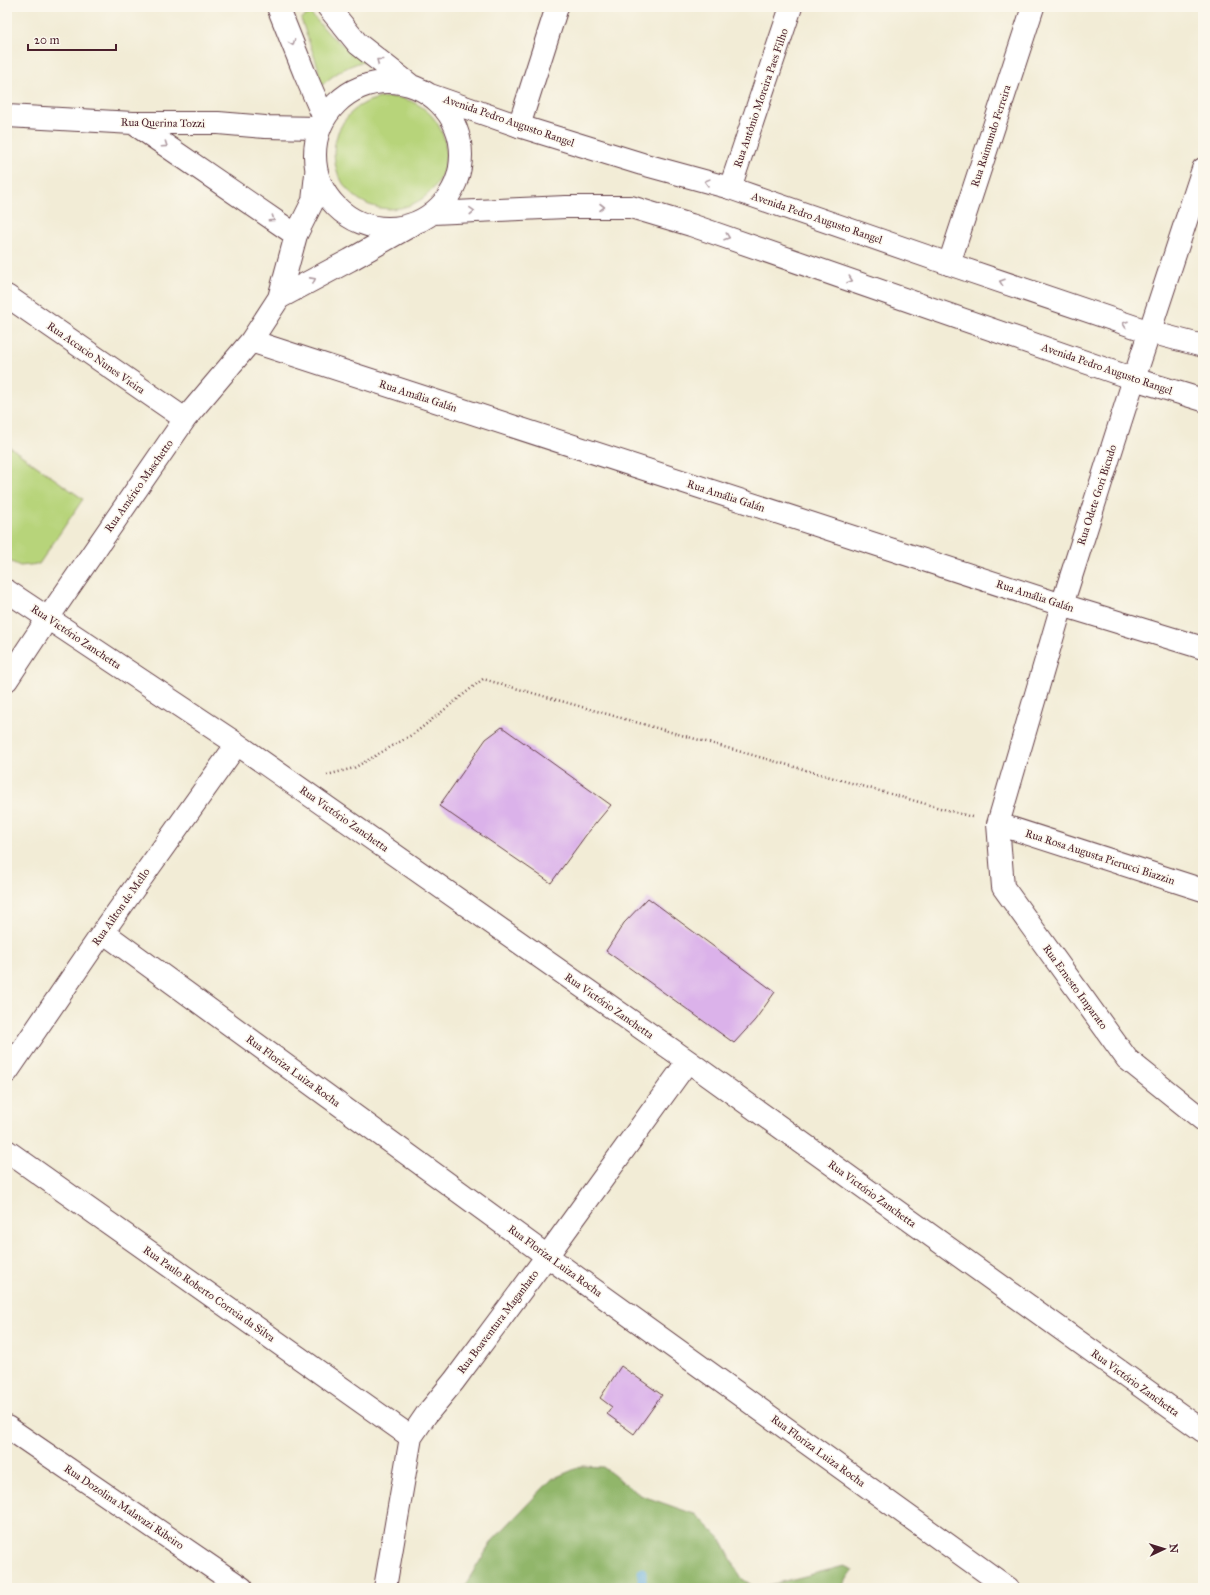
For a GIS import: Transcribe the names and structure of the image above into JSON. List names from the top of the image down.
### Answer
{
  "streets": {
    "street": [
      "Rua Antônio Moreira Paes Filho",
      "Avenida Pedro Augusto Rangel",
      "Rua Querina Tozzi",
      "Rua Raimundo Ferreira",
      "Rua Accacio Nunes Vieira",
      "Rua Amália Galán",
      "Rua Américo Maschetto",
      "Rua Odete Gori Bicudo",
      "Rua Victório Zanchetta",
      "Rua Rosa Augusta Pierucci Biazzin",
      "Rua Ailton de Mello",
      "Rua Ernesto Imparato",
      "Rua Floriza Luiza Rocha",
      "Rua Paulo Roberto Correia da Silva",
      "Rua Boaventura Maganhato",
      "Rua Dozolina Malavazi Ribeiro"
    ]
  },
  "crossings": [
    ["Rua Antônio Moreira Paes Filho", "Avenida Pedro Augusto Rangel"],
    ["Avenida Pedro Augusto Rangel", "Rua Raimundo Ferreira"],
    ["Avenida Pedro Augusto Rangel", "Rua Odete Gori Bicudo"],
    ["Rua Accacio Nunes Vieira", "Rua Américo Maschetto"],
    ["Rua Amália Galán", "Rua Américo Maschetto"],
    ["Rua Amália Galán", "Rua Odete Gori Bicudo"],
    ["Rua Américo Maschetto", "Rua Victório Zanchetta"],
    ["Rua Odete Gori Bicudo", "Rua Rosa Augusta Pierucci Biazzin"],
    ["Rua Odete Gori Bicudo", "Rua Ernesto Imparato"],
    ["Rua Victório Zanchetta", "Rua Ailton de Mello"],
    ["Rua Victório Zanchetta", "Rua Boaventura Maganhato"],
    ["Rua Rosa Augusta Pierucci Biazzin", "Rua Ernesto Imparato"],
    ["Rua Ailton de Mello", "Rua Floriza Luiza Rocha"],
    ["Rua Floriza Luiza Rocha", "Rua Boaventura Maganhato"],
    ["Rua Paulo Roberto Correia da Silva", "Rua Boaventura Maganhato"]
  ],
  "scale_bar": "20 m",
  "north": "right"
}
